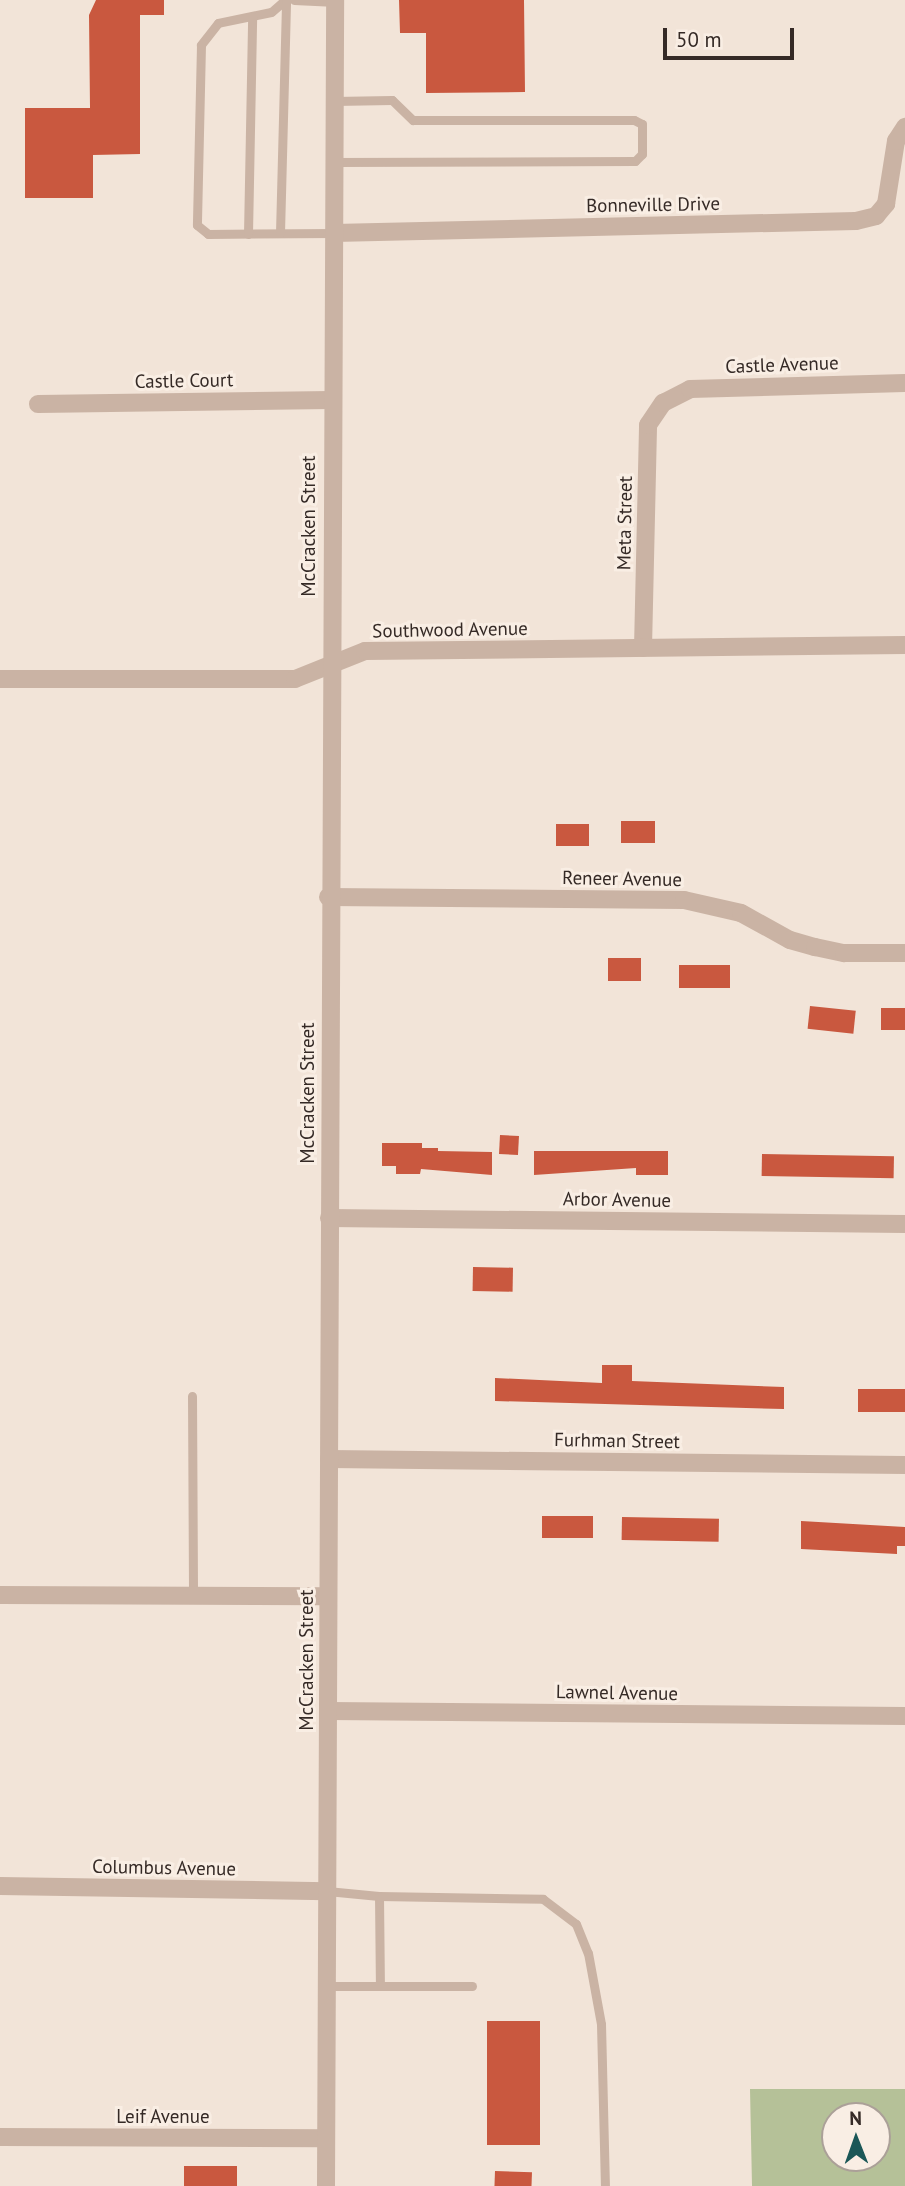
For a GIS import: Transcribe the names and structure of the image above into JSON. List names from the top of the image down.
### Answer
{
  "streets": {
    "street": [
      "Bonneville Drive",
      "Castle Avenue",
      "Castle Court",
      "Meta Street",
      "McCracken Street",
      "Southwood Avenue",
      "Reneer Avenue",
      "Arbor Avenue",
      "Furhman Street",
      "Lawnel Avenue",
      "Columbus Avenue",
      "Leif Avenue"
    ]
  },
  "crossings": [
    ["Bonneville Drive", "McCracken Street"],
    ["Castle Avenue", "Meta Street"],
    ["Castle Court", "McCracken Street"],
    ["Meta Street", "Southwood Avenue"],
    ["McCracken Street", "Southwood Avenue"],
    ["McCracken Street", "Reneer Avenue"],
    ["McCracken Street", "Arbor Avenue"],
    ["McCracken Street", "Furhman Street"],
    ["McCracken Street", "Lawnel Avenue"],
    ["McCracken Street", "Columbus Avenue"],
    ["McCracken Street", "Leif Avenue"]
  ],
  "scale_bar": "50 m",
  "north": "top"
}
